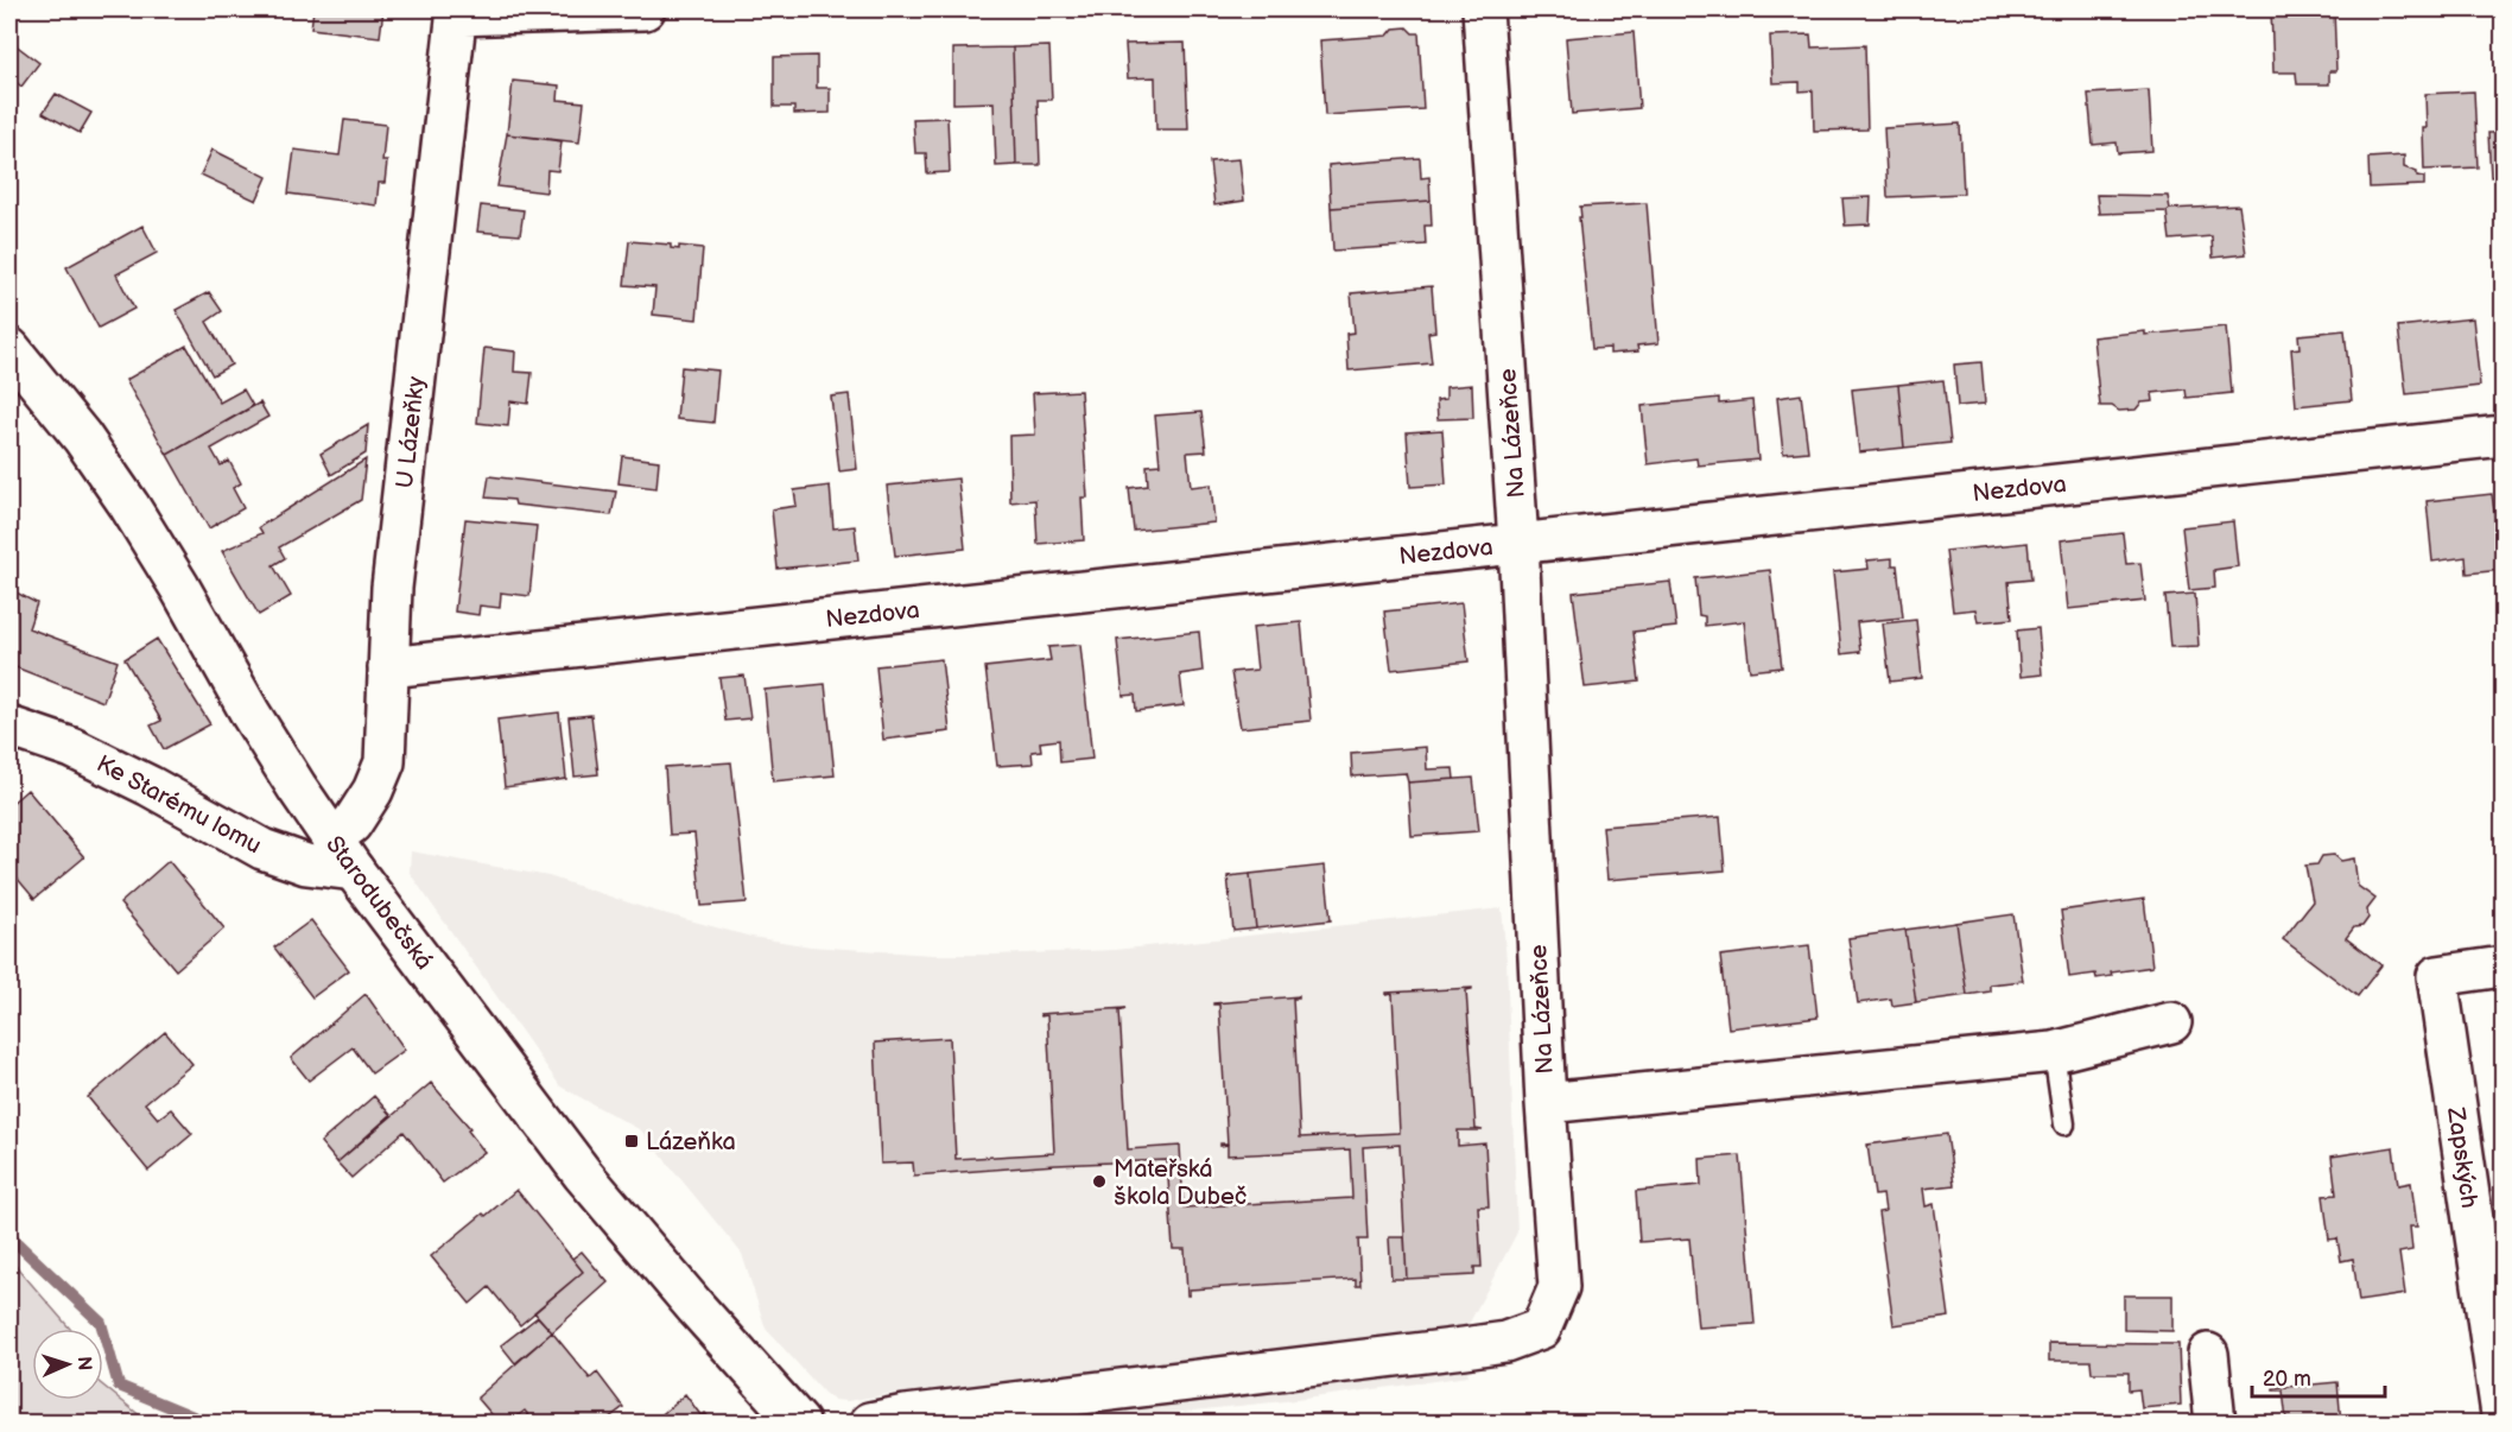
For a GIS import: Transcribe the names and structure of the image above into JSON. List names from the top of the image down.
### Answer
{
  "streets": {
    "street": [
      "U Lázeňky",
      "Na Lázeňce",
      "Nezdova",
      "Ke Starému lomu",
      "Starodubečská",
      "Zapských"
    ]
  },
  "crossings": [
    ["U Lázeňky", "Nezdova"],
    ["U Lázeňky", "Starodubečská"],
    ["Na Lázeňce", "Nezdova"],
    ["Ke Starému lomu", "Starodubečská"]
  ],
  "places": {
    "transit": ["Lázeňka"],
    "other": ["Mateřská škola Dubeč"]
  },
  "scale_bar": "20 m",
  "north": "right"
}
